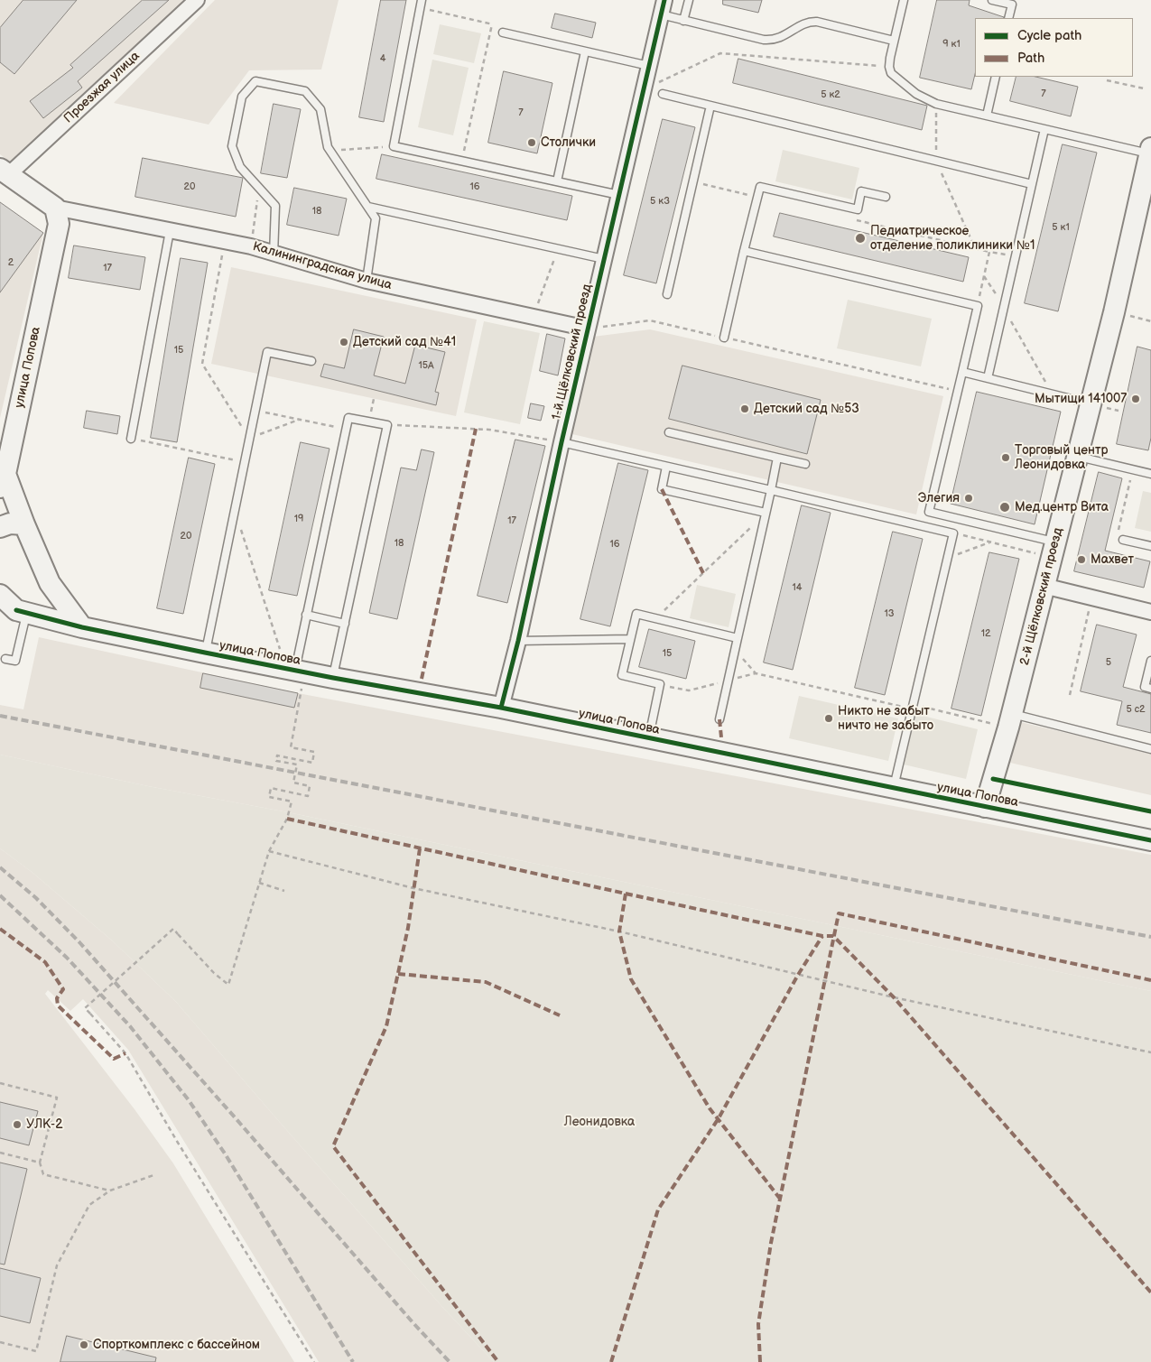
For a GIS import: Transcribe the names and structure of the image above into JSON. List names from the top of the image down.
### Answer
{
  "streets": {
    "street": [
      "Проезжая улица",
      "Калининградская улица",
      "1-й Щёлковский проезд",
      "улица Попова",
      "2-й Щёлковский проезд"
    ]
  },
  "crossings": [
    ["Калининградская улица", "1-й Щёлковский проезд"],
    ["Калининградская улица", "улица Попова"],
    ["1-й Щёлковский проезд", "улица Попова"],
    ["улица Попова", "2-й Щёлковский проезд"]
  ],
  "parks": ["Леонидовка"],
  "places": [
    "Столички",
    "Педиатрическое отделение поликлиники №1",
    "Детский сад №41",
    "Мытищи 141007",
    "Детский сад №53",
    "Торговый центр Леонидовка",
    "Элегия",
    "Мед.центр Вита",
    "Махвет",
    "Никто не забыт ничто не забыто",
    "УЛК-2",
    "Спорткомплекс с бассейном"
  ],
  "house_numbers": [
    "9 к1",
    "4",
    "7",
    "5 к2",
    "7",
    "20",
    "16",
    "5 к3",
    "18",
    "5 к1",
    "2",
    "17",
    "15",
    "15А",
    "19",
    "17",
    "20",
    "18",
    "16",
    "14",
    "13",
    "12",
    "15",
    "5",
    "5 с2"
  ],
  "legend": ["Cycle path", "Path"]
}
